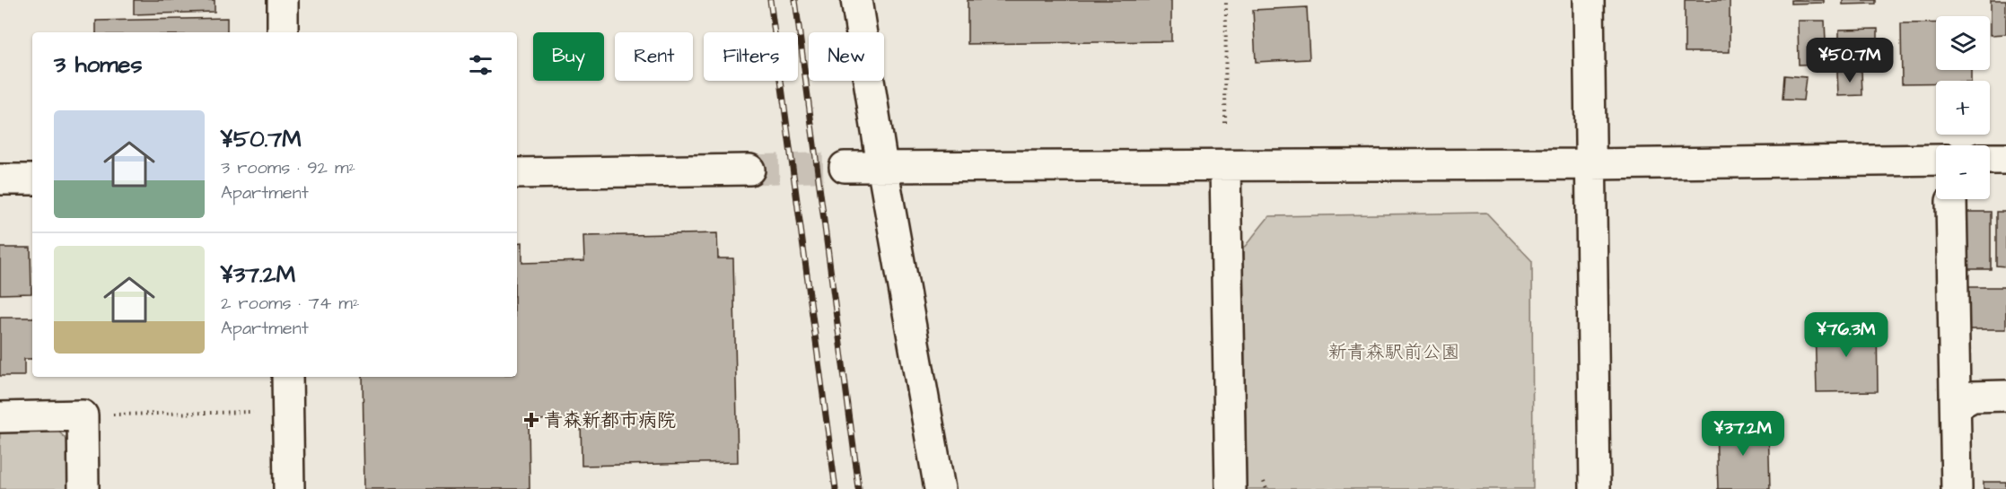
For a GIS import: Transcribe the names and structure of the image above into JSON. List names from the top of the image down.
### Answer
{
  "parks": ["新青森駅前公園"],
  "places": {
    "health": ["青森新都市病院"]
  },
  "page": {
    "map_buttons": ["+", "−"],
    "chip": [
      "Buy",
      "Rent",
      "Filters",
      "New"
    ],
    "heading": "3 homes",
    "price": ["¥50.7M", "¥76.3M", "¥37.2M"],
    "list": [
      {
        "name": "¥50.7M",
        "note": "3 rooms · 92 m² · Apartment"
      },
      {
        "name": "¥37.2M",
        "note": "2 rooms · 74 m² · Apartment"
      }
    ]
  }
}
